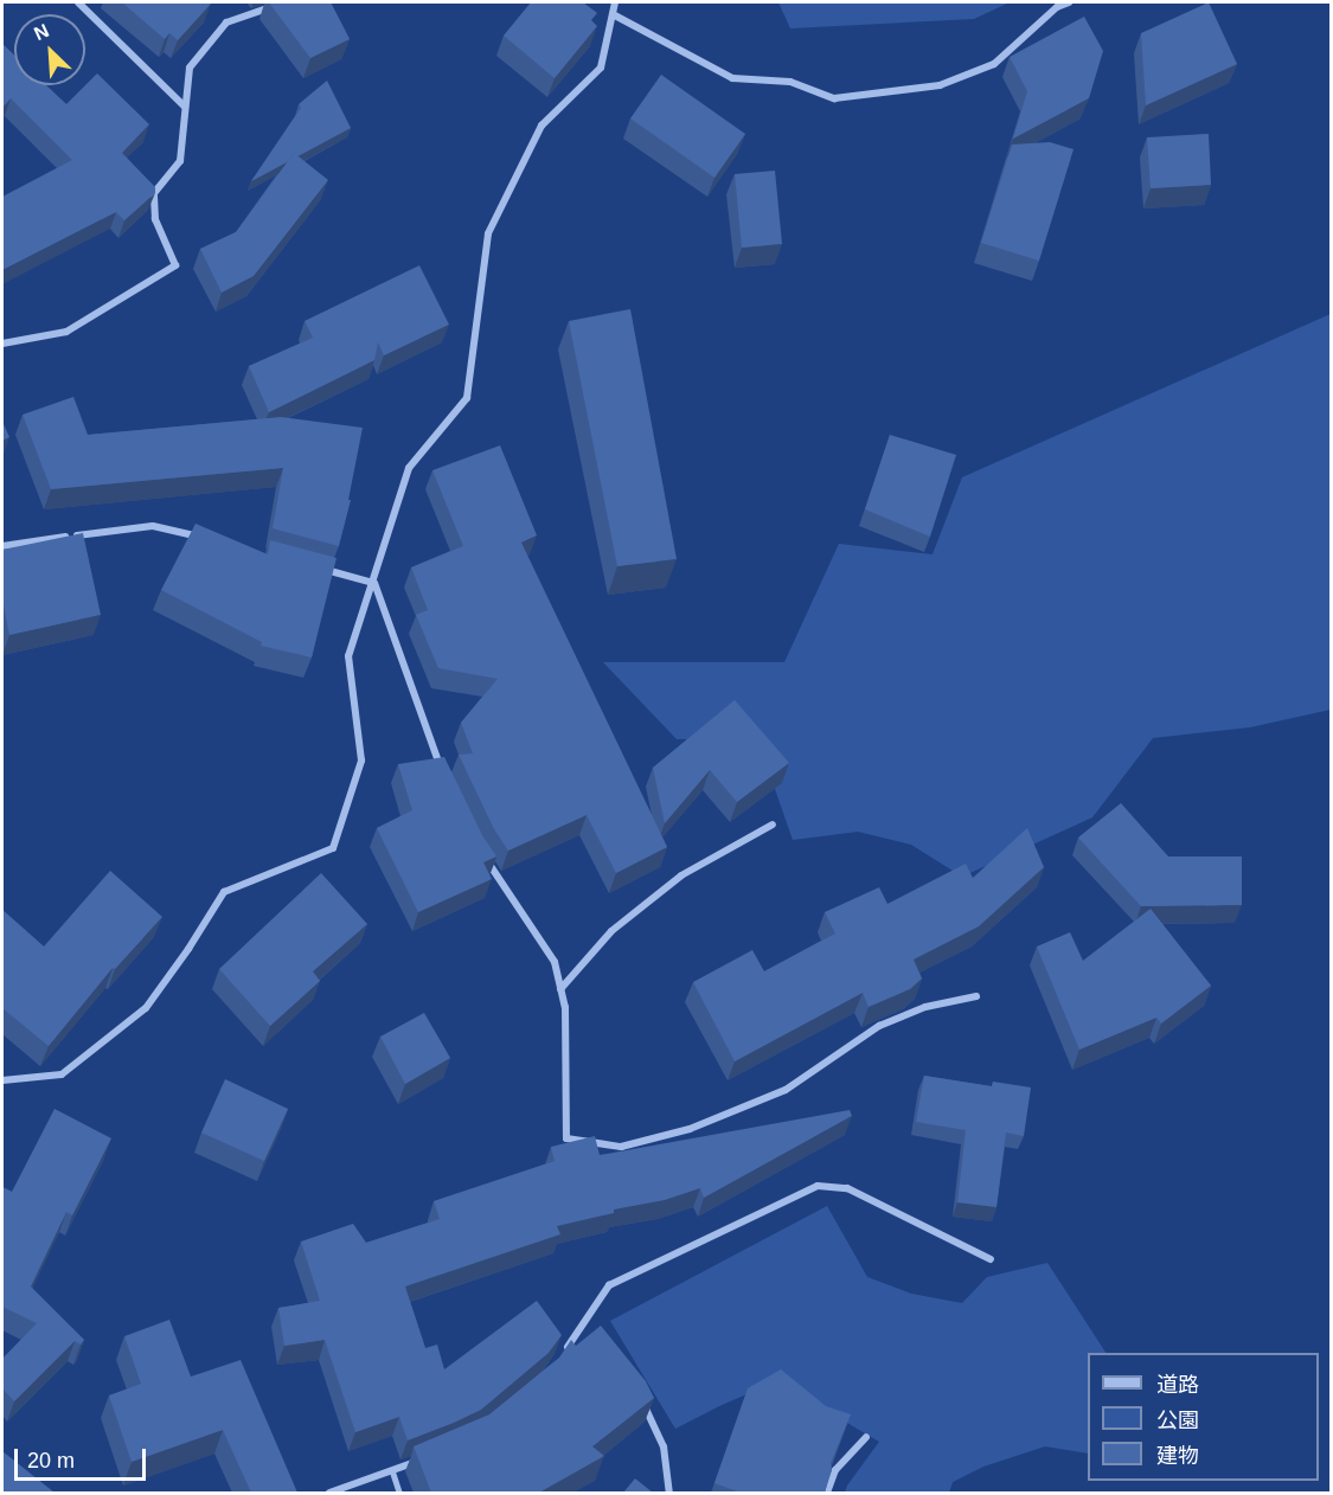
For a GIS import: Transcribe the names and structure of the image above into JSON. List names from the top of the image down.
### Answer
{
  "legend": ["道路", "公園", "建物"],
  "scale_bar": "20 m",
  "north": "top left"
}
